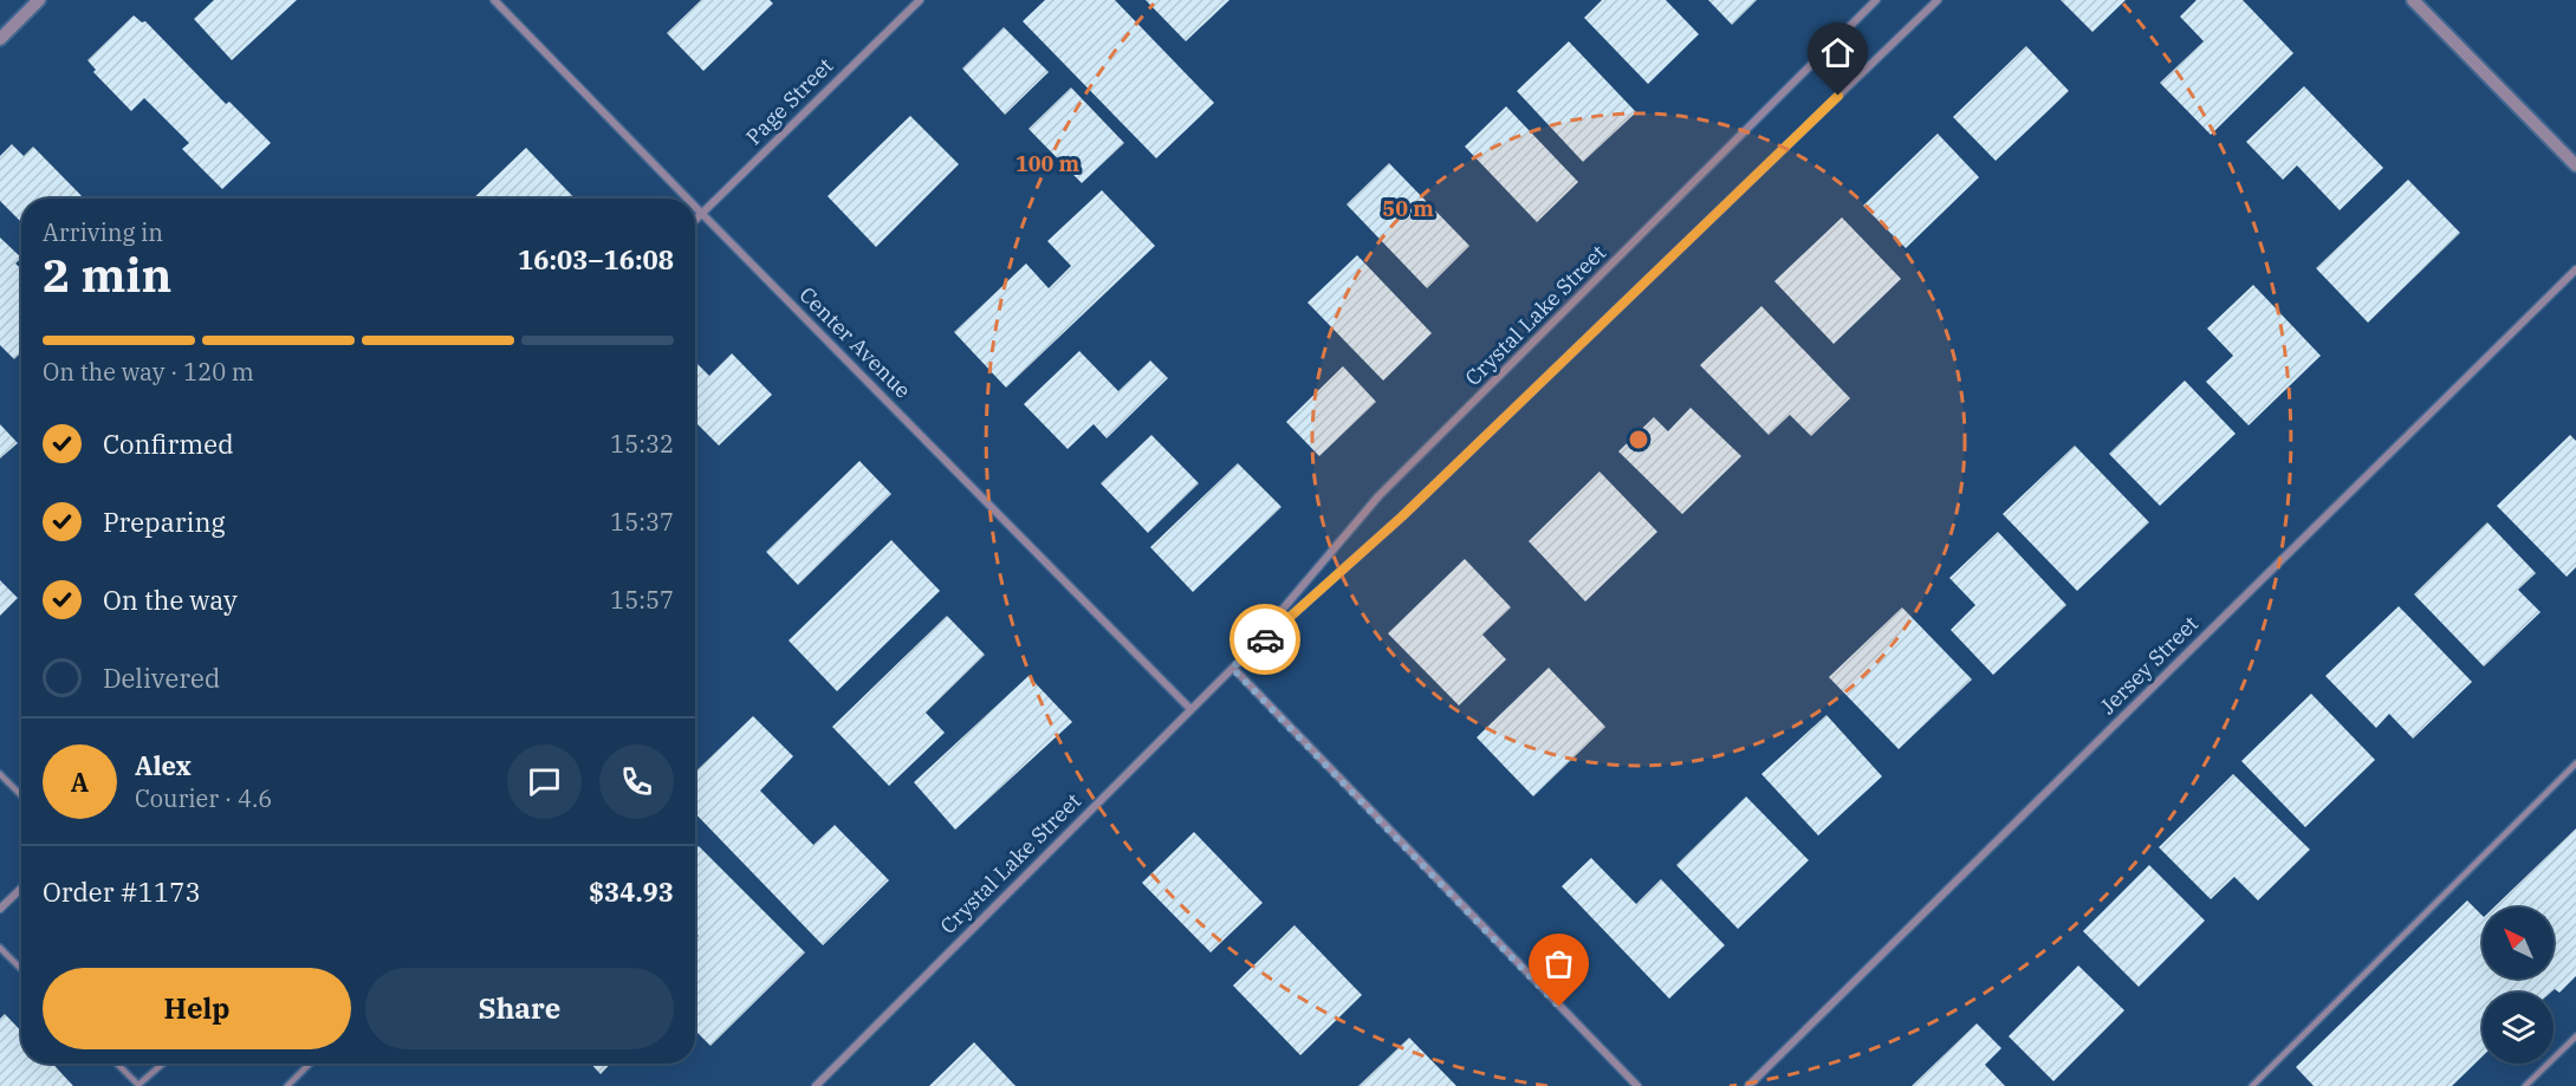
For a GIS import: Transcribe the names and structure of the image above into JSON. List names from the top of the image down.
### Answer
{
  "streets": {
    "street": [
      "Page Street",
      "Crystal Lake Street",
      "Center Avenue",
      "Jersey Street"
    ]
  },
  "crossings": [
    ["Page Street", "Center Avenue"],
    ["Crystal Lake Street", "Center Avenue"]
  ],
  "north": "top left",
  "page": {
    "heading": ["2 min", "Arriving in", "16:03–16:08"],
    "panel": [
      "Alex",
      "Courier · 4.6",
      "Order #1173",
      "$34.93"
    ],
    "bar": "On the way · 120 m",
    "list": [
      ["Confirmed", "15:32"],
      ["Preparing", "15:37"],
      ["On the way", "15:57"],
      "Delivered"
    ],
    "round": "A",
    "buttons": ["Help", "Share"]
  },
  "rings": ["100 m", "50 m"]
}
